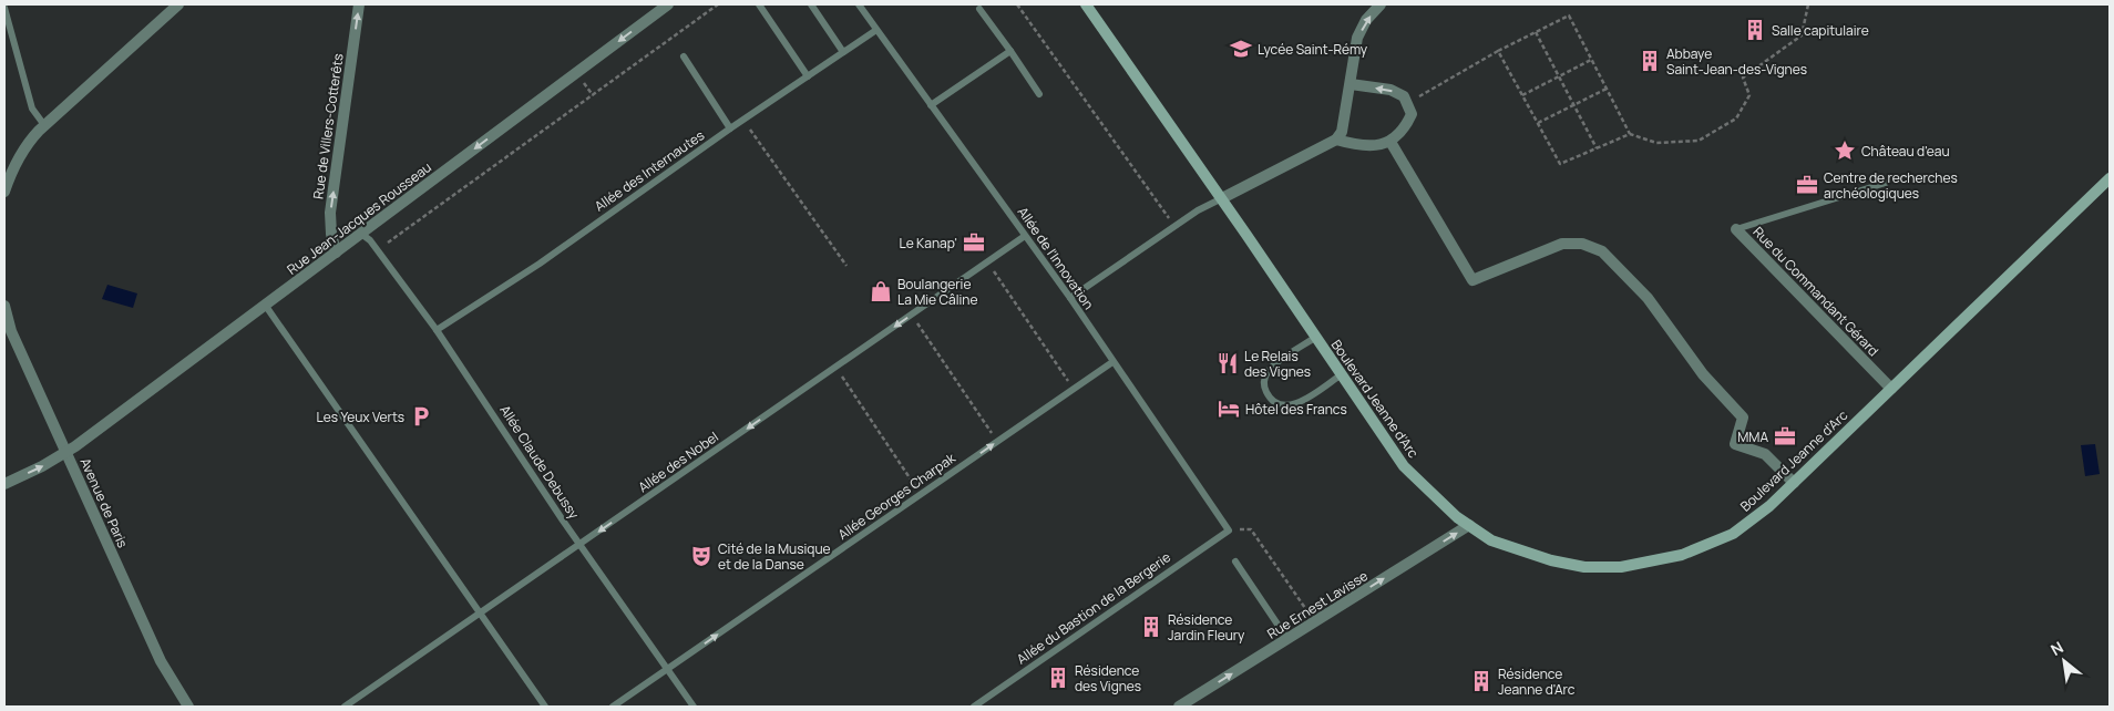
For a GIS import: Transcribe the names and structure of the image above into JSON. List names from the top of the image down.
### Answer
{
  "streets": {
    "street": [
      "Rue de Villers-Cotterêts",
      "Rue Jean-Jacques Rousseau",
      "Rue du Commandant Gérard",
      "Boulevard Jeanne d'Arc",
      "Avenue de Paris",
      "Rue Ernest Lavisse"
    ],
    "lane": [
      "Allée des Internautes",
      "Allée de l'Innovation",
      "Allée Claude Debussy",
      "Allée des Nobel",
      "Allée Georges Charpak",
      "Allée du Bastion de la Bergerie"
    ]
  },
  "crossings": [
    ["Rue de Villers-Cotterêts", "Rue Jean-Jacques Rousseau"],
    ["Allée des Internautes", "Allée de l'Innovation"],
    ["Allée des Internautes", "Allée Claude Debussy"],
    ["Rue Jean-Jacques Rousseau", "Allée Claude Debussy"],
    ["Rue Jean-Jacques Rousseau", "Avenue de Paris"],
    ["Allée de l'Innovation", "Allée des Nobel"],
    ["Allée de l'Innovation", "Allée Georges Charpak"],
    ["Allée de l'Innovation", "Allée du Bastion de la Bergerie"],
    ["Rue du Commandant Gérard", "Boulevard Jeanne d'Arc"],
    ["Boulevard Jeanne d'Arc", "Rue Ernest Lavisse"],
    ["Allée Claude Debussy", "Allée des Nobel"],
    ["Allée Claude Debussy", "Allée Georges Charpak"]
  ],
  "one_way": [
    "Rue de Villers-Cotterêts",
    "Allée des Nobel",
    "Allée Georges Charpak",
    "Rue Ernest Lavisse"
  ],
  "places": {
    "building": [
      "Salle capitulaire",
      "Abbaye Saint-Jean-des-Vignes",
      "Résidence Jardin Fleury",
      "Résidence des Vignes",
      "Résidence Jeanne d'Arc"
    ],
    "school or university": ["Lycée Saint-Rémy"],
    "place": ["Château d'eau"],
    "office": ["Centre de recherches archéologiques", "Le Kanap'", "MMA"],
    "shop": ["Boulangerie La Mie Câline"],
    "restaurant": ["Le Relais des Vignes"],
    "hotel": ["Hôtel des Francs"],
    "parking": ["Les Yeux Verts"],
    "theatre": ["Cité de la Musique et de la Danse"]
  },
  "north": "top left"
}
